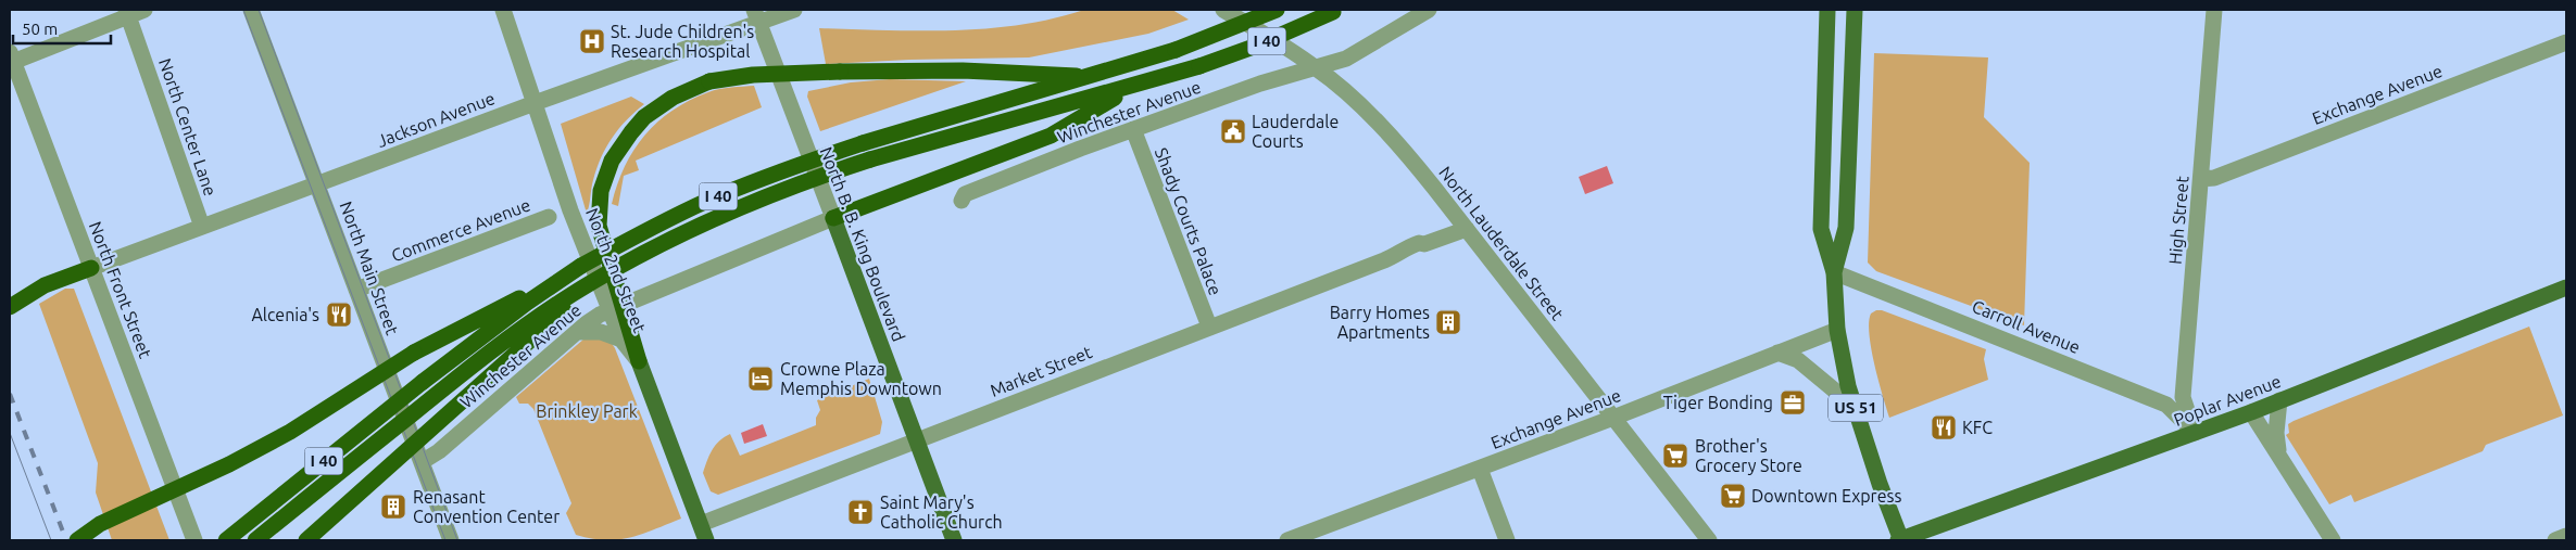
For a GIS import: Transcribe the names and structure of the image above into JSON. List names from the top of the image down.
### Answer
{
  "streets": {
    "highway": ["I 40"],
    "main road": [
      "North B. B. King Boulevard",
      "North 2nd Street",
      "Poplar Avenue",
      "US 51"
    ],
    "street": [
      "Exchange Avenue",
      "Winchester Avenue",
      "Jackson Avenue",
      "North Center Lane",
      "High Street",
      "Shady Courts Palace",
      "Commerce Avenue",
      "North Lauderdale Street",
      "North Main Street",
      "North Front Street",
      "Carroll Avenue",
      "Market Street"
    ]
  },
  "crossings": [
    ["Exchange Avenue", "High Street"],
    ["Exchange Avenue", "North Lauderdale Street"],
    ["Exchange Avenue", "US 51"],
    ["Winchester Avenue", "Shady Courts Palace"],
    ["Winchester Avenue", "North Lauderdale Street"],
    ["Winchester Avenue", "North B. B. King Boulevard"],
    ["Winchester Avenue", "North Main Street"],
    ["Winchester Avenue", "North 2nd Street"],
    ["Jackson Avenue", "North Center Lane"],
    ["Jackson Avenue", "North B. B. King Boulevard"],
    ["Jackson Avenue", "North Main Street"],
    ["Jackson Avenue", "North 2nd Street"],
    ["Jackson Avenue", "North Front Street"],
    ["High Street", "Carroll Avenue"],
    ["High Street", "Poplar Avenue"],
    ["Shady Courts Palace", "Market Street"],
    ["Commerce Avenue", "North Main Street"],
    ["North Lauderdale Street", "Market Street"],
    ["North B. B. King Boulevard", "Market Street"],
    ["North 2nd Street", "Market Street"],
    ["Carroll Avenue", "Poplar Avenue"],
    ["Carroll Avenue", "US 51"],
    ["Poplar Avenue", "US 51"]
  ],
  "parks": ["Brinkley Park"],
  "places": {
    "hospital": ["St. Jude Children's Research Hospital"],
    "public building": ["Lauderdale Courts"],
    "restaurant": ["Alcenia's", "KFC"],
    "building": ["Barry Homes Apartments", "Renasant Convention Center"],
    "hotel": ["Crowne Plaza Memphis Downtown"],
    "office": ["Tiger Bonding"],
    "supermarket": ["Brother's Grocery Store", "Downtown Express"],
    "church": ["Saint Mary's Catholic Church"]
  },
  "scale_bar": "50 m"
}
